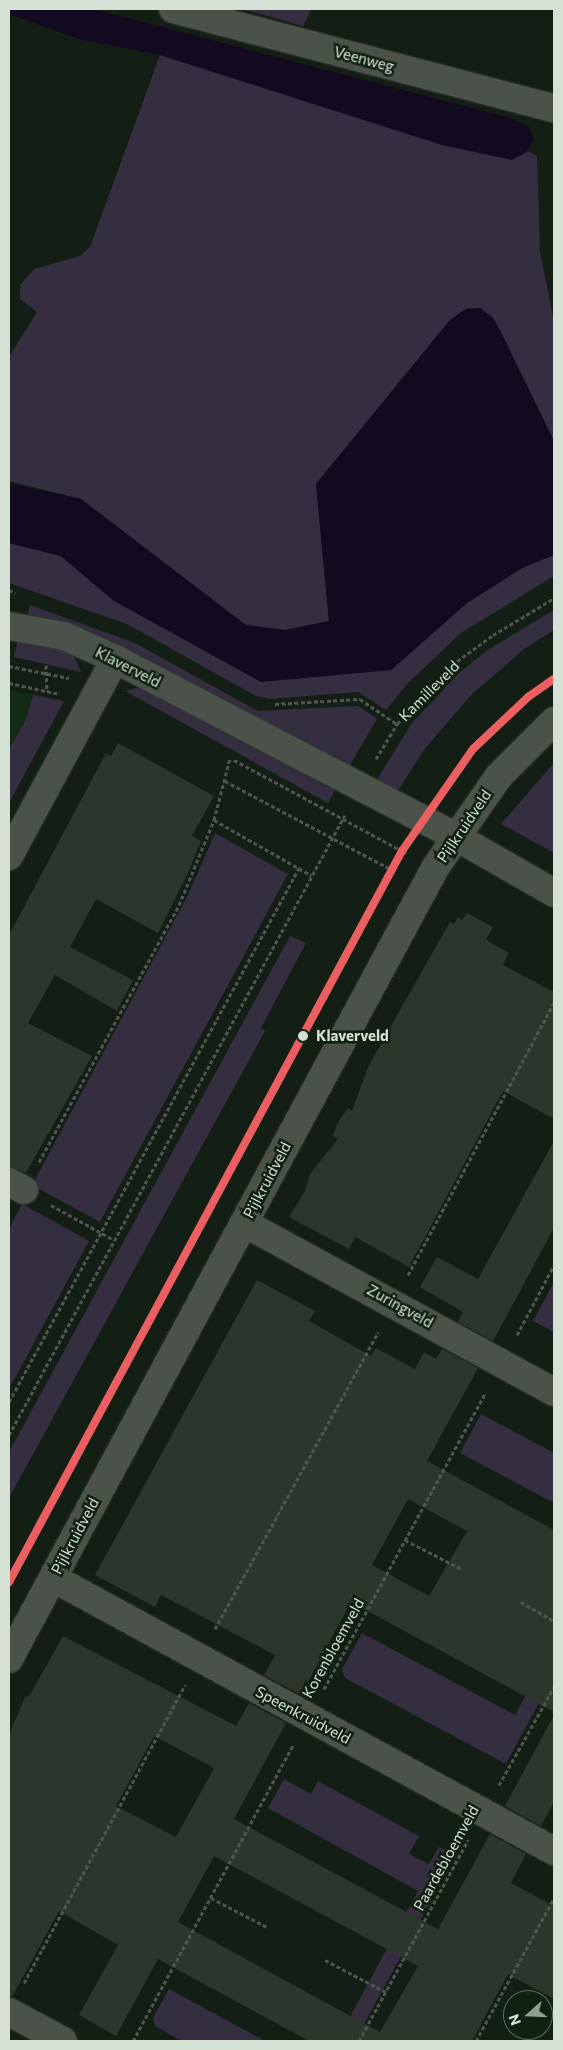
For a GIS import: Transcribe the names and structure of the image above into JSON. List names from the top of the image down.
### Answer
{
  "streets": {
    "street": [
      "Veenweg",
      "Klaverveld",
      "Pijlkruidveld",
      "Zuringveld",
      "Speenkruidveld"
    ],
    "path": ["Kamilleveld", "Korenbloemveld", "Paardebloemveld"]
  },
  "crossings": [
    ["Klaverveld", "Kamilleveld"],
    ["Klaverveld", "Pijlkruidveld"],
    ["Pijlkruidveld", "Zuringveld"],
    ["Pijlkruidveld", "Speenkruidveld"],
    ["Zuringveld", "Korenbloemveld"],
    ["Korenbloemveld", "Speenkruidveld"],
    ["Speenkruidveld", "Paardebloemveld"]
  ],
  "places": ["Klaverveld"],
  "north": "left"
}
